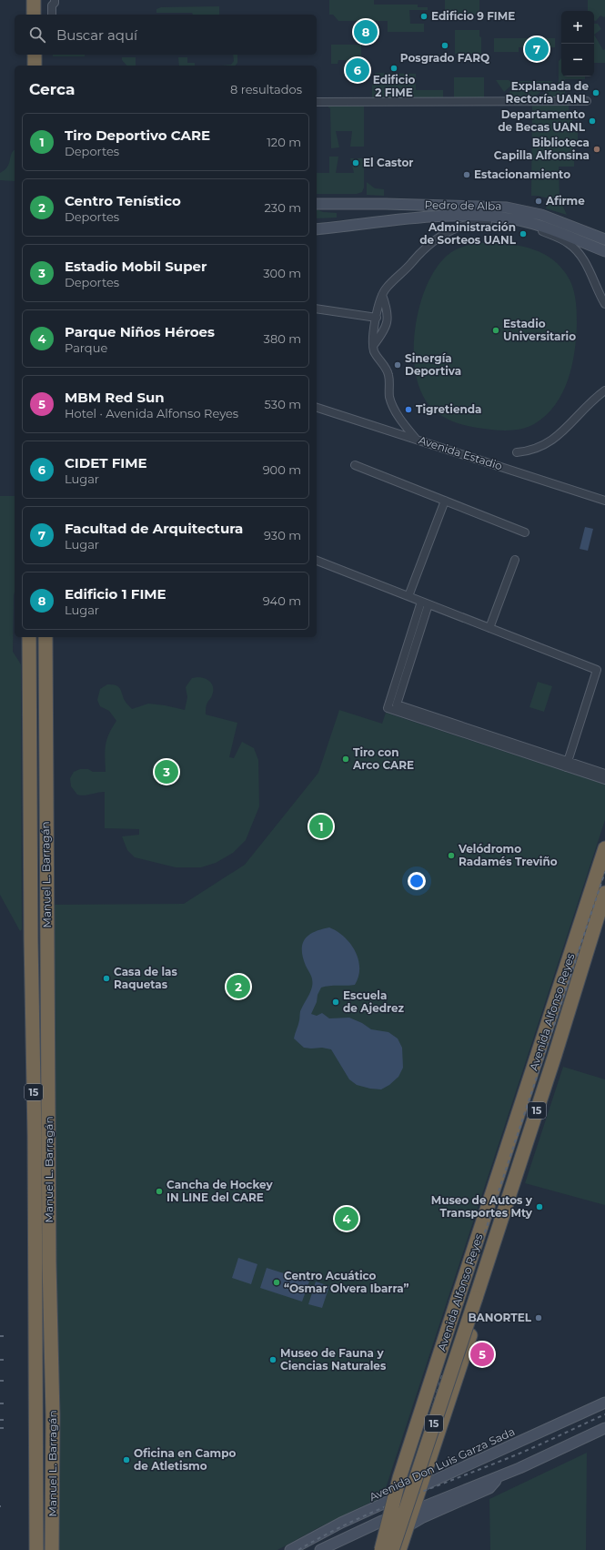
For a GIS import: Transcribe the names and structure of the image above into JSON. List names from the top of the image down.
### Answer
{
  "streets": {
    "highway": ["Manuel L. Barragán", "Avenida Alfonso Reyes", "15"],
    "street": ["Pedro de Alba", "Avenida Estadio", "Avenida Don Luis Garza Sada"]
  },
  "places": [
    "Edificio 9 FIME",
    "Posgrado FARQ",
    "Edificio 2 FIME",
    "Explanada de Rectoría UANL",
    "Departamento de Becas UANL",
    "Biblioteca Capilla Alfonsina",
    "El Castor",
    "Estacionamiento",
    "Afirme",
    "Administración de Sorteos UANL",
    "Estadio Universitario",
    "Sinergía Deportiva",
    "Tigretienda",
    "Tiro con Arco CARE",
    "Velódromo Radamés Treviño",
    "Casa de las Raquetas",
    "Escuela de Ajedrez",
    "Cancha de Hockey IN LINE del CARE",
    "Museo de Autos y Transportes Mty",
    "Centro Acuático “Osmar Olvera Ibarra”",
    "BANORTEL",
    "Museo de Fauna y Ciencias Naturales",
    "Oficina en Campo de Atletismo"
  ],
  "page": {
    "map_buttons": ["+", "−"],
    "search": "Buscar aquí",
    "pins": [
      "8",
      "7",
      "6",
      "3",
      "1",
      "2",
      "4",
      "5"
    ],
    "heading": ["Cerca", "8 resultados"],
    "list": [
      {
        "mark": "1",
        "name": "Tiro Deportivo CARE",
        "note": "Deportes",
        "value": "120 m"
      },
      {
        "mark": "2",
        "name": "Centro Tenístico",
        "note": "Deportes",
        "value": "230 m"
      },
      {
        "mark": "3",
        "name": "Estadio Mobil Super",
        "note": "Deportes",
        "value": "300 m"
      },
      {
        "mark": "4",
        "name": "Parque Niños Héroes",
        "note": "Parque",
        "value": "380 m"
      },
      {
        "mark": "5",
        "name": "MBM Red Sun",
        "note": "Hotel · Avenida Alfonso Reyes",
        "value": "530 m"
      },
      {
        "mark": "6",
        "name": "CIDET FIME",
        "note": "Lugar",
        "value": "900 m"
      },
      {
        "mark": "7",
        "name": "Facultad de Arquitectura",
        "note": "Lugar",
        "value": "930 m"
      },
      {
        "mark": "8",
        "name": "Edificio 1 FIME",
        "note": "Lugar",
        "value": "940 m"
      }
    ]
  }
}
